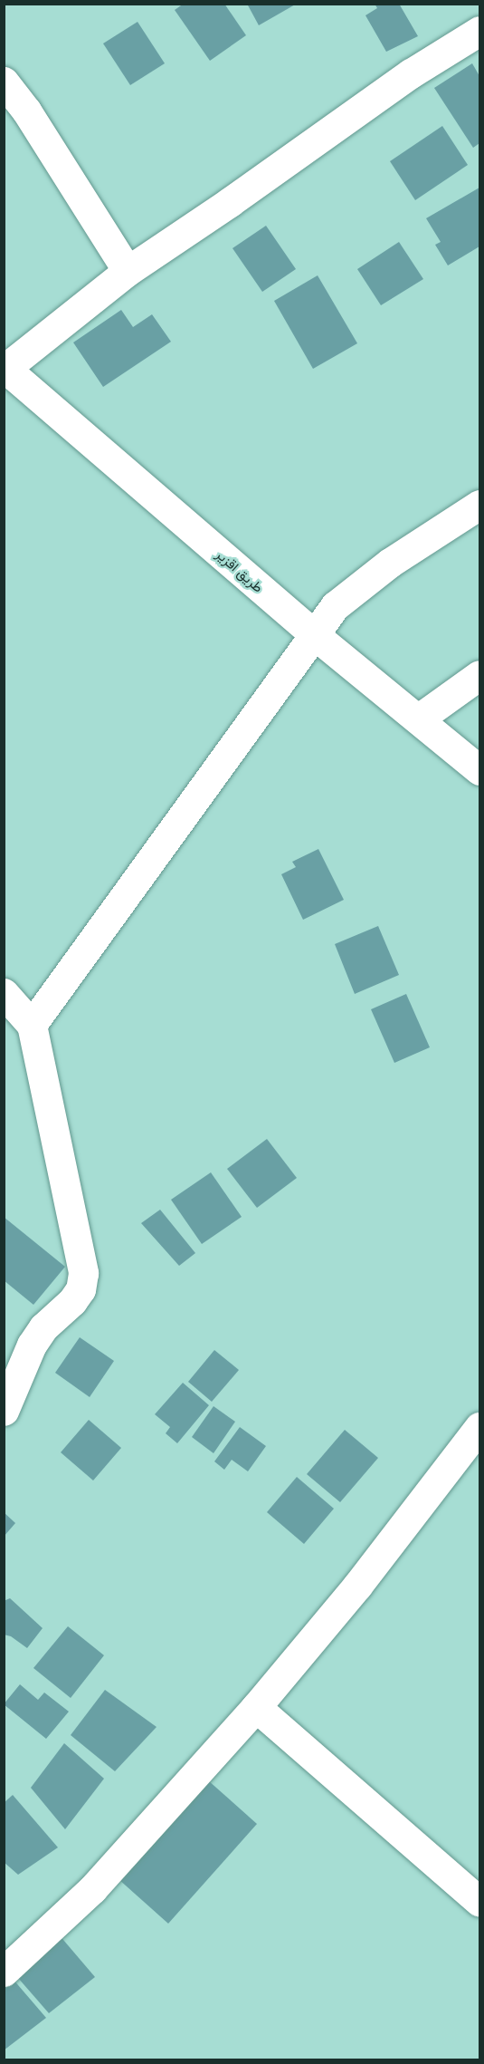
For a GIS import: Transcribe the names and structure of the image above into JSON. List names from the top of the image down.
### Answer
{
  "streets": {
    "street": ["طريق اقزير"]
  }
}
